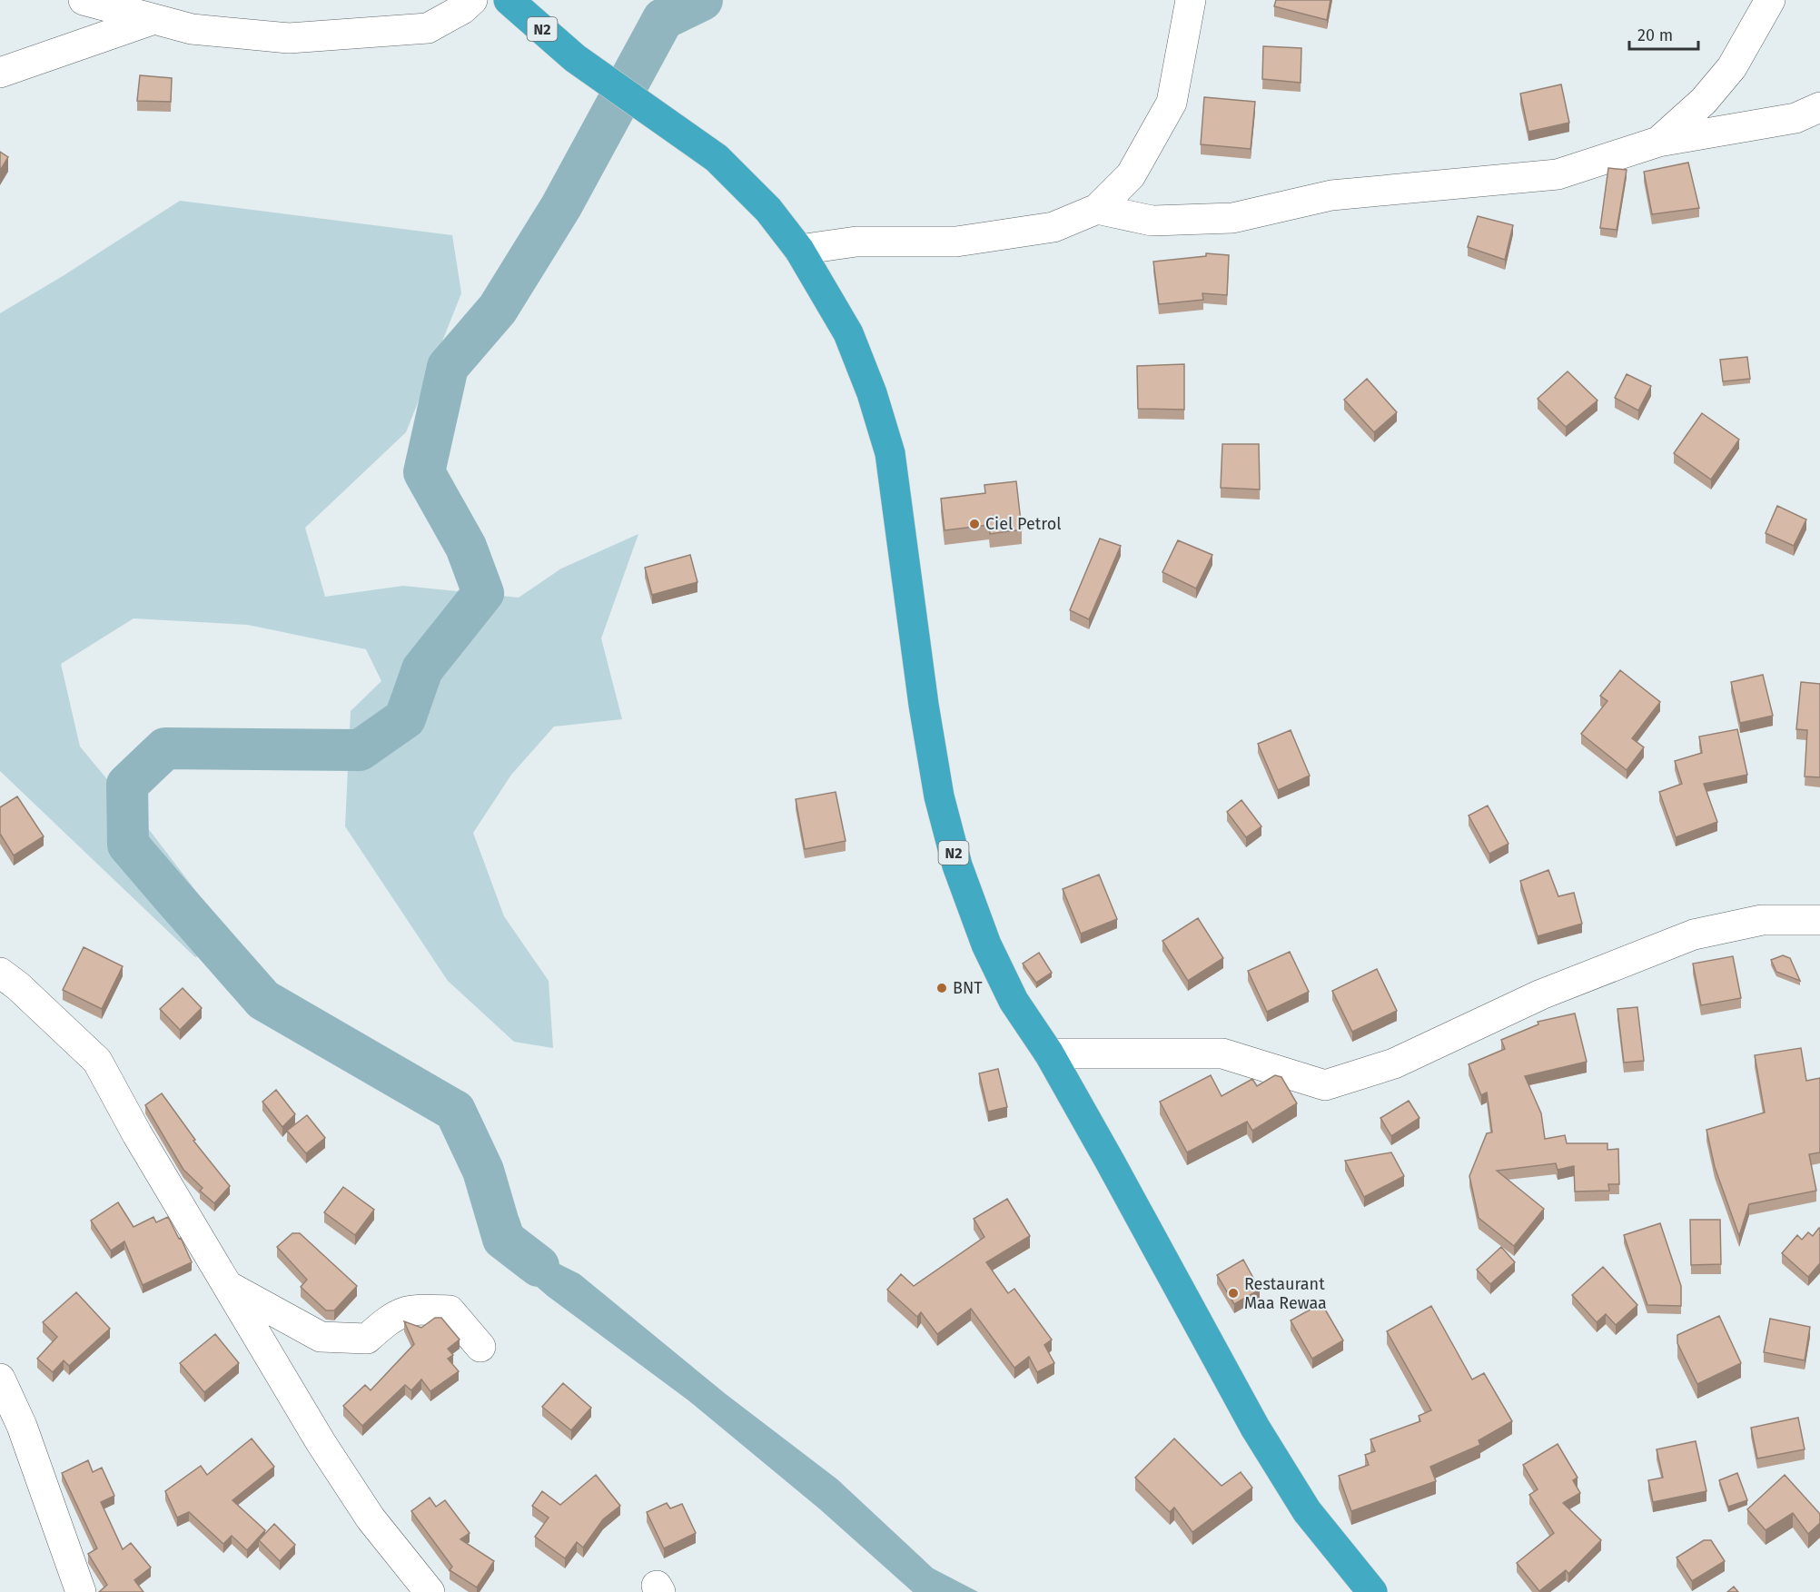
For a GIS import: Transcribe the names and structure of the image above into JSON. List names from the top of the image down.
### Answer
{
  "streets": {
    "highway": ["N2"]
  },
  "places": ["Ciel Petrol", "BNT", "Restaurant Maa Rewaa"],
  "scale_bar": "20 m"
}
